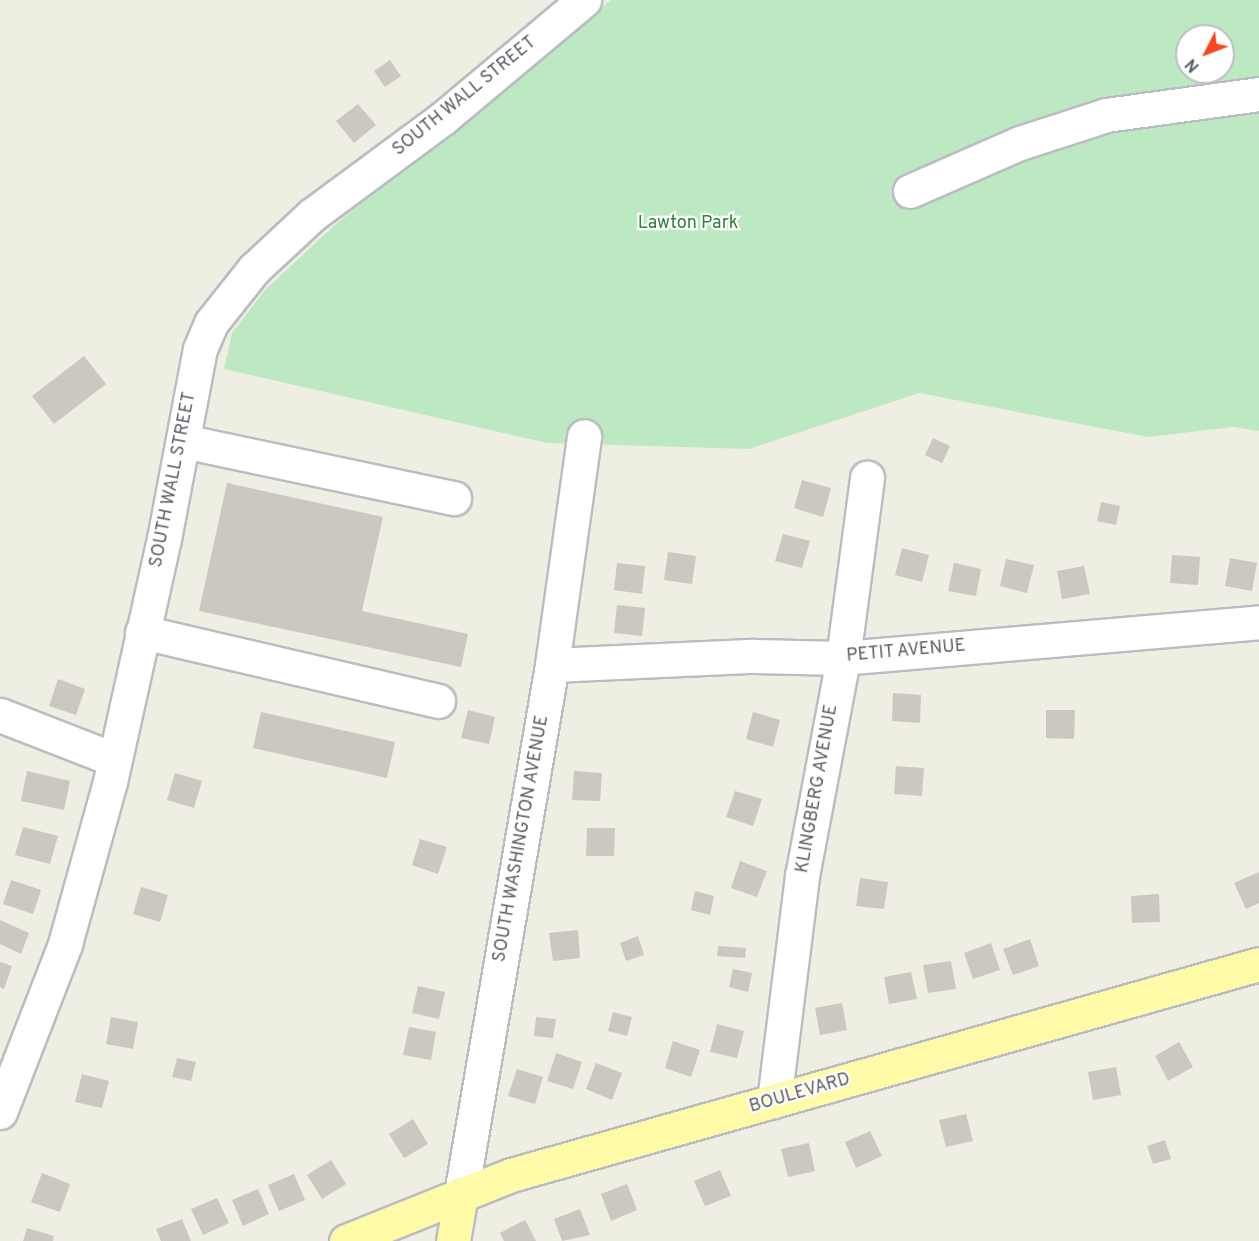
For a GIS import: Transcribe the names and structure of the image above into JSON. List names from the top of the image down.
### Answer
{
  "streets": {
    "main road": ["SOUTH WASHINGTON AVENUE", "BOULEVARD"],
    "street": ["SOUTH WALL STREET", "PETIT AVENUE", "KLINGBERG AVENUE"]
  },
  "crossings": [
    ["PETIT AVENUE", "KLINGBERG AVENUE"],
    ["PETIT AVENUE", "SOUTH WASHINGTON AVENUE"],
    ["KLINGBERG AVENUE", "BOULEVARD"],
    ["SOUTH WASHINGTON AVENUE", "BOULEVARD"]
  ],
  "parks": ["Lawton Park"],
  "north": "bottom left"
}
